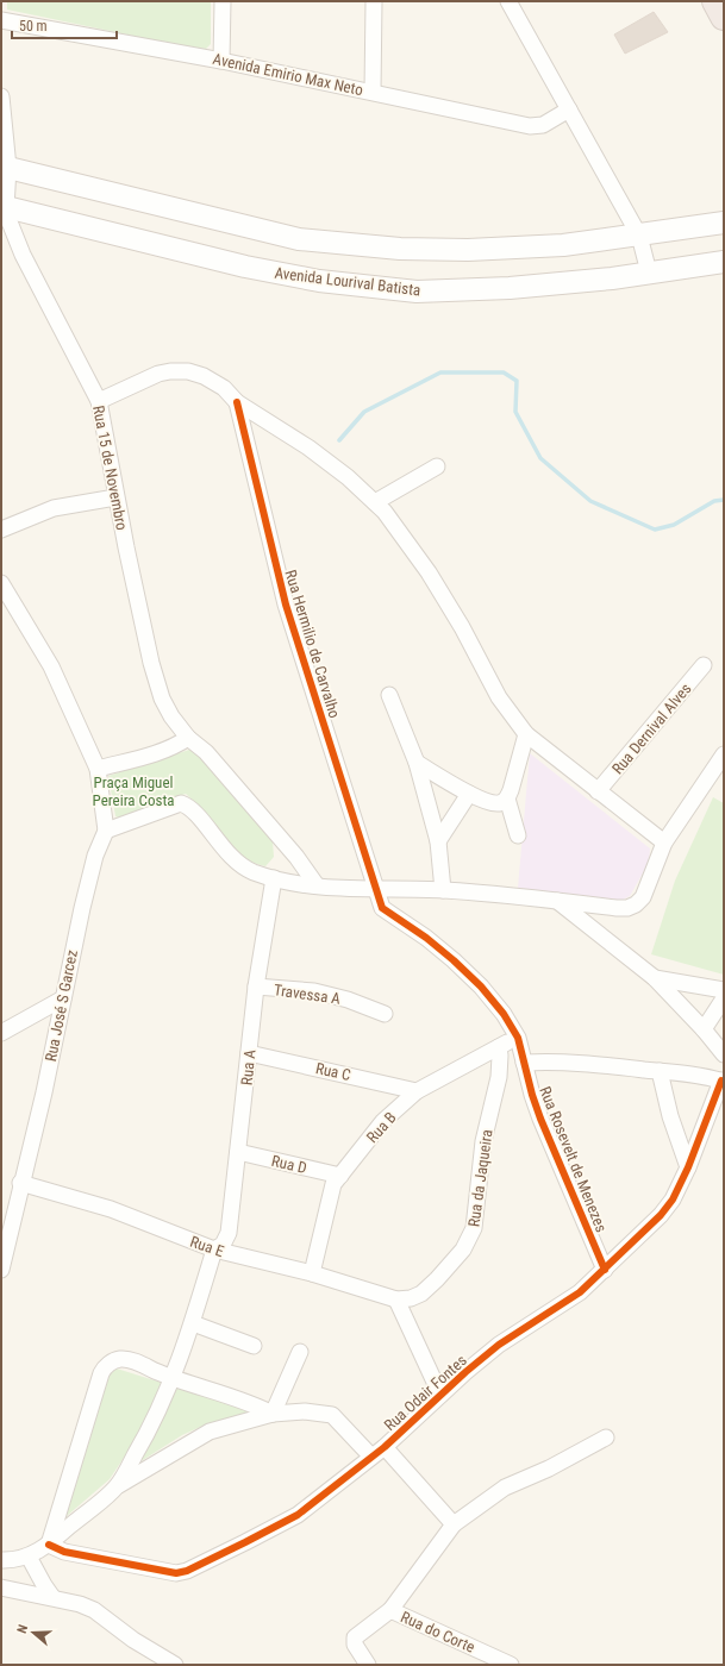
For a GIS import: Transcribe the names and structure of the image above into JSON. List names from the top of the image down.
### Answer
{
  "streets": {
    "main road": ["Avenida Lourival Batista"],
    "street": [
      "Avenida Emirio Max Neto",
      "Rua 15 de Novembro",
      "Rua Hermilio de Carvalho",
      "Rua Dernival Alves",
      "Travessa A",
      "Rua José S Garcez",
      "Rua A",
      "Rua C",
      "Rua B",
      "Rua Rosevelt de Menezes",
      "Rua D",
      "Rua da Jaqueira",
      "Rua E",
      "Rua Odair Fontes",
      "Rua do Corte"
    ]
  },
  "crossings": [
    ["Avenida Lourival Batista", "Rua 15 de Novembro"],
    ["Rua Hermilio de Carvalho", "Rua Rosevelt de Menezes"],
    ["Travessa A", "Rua A"],
    ["Rua José S Garcez", "Rua E"],
    ["Rua A", "Rua C"],
    ["Rua A", "Rua D"],
    ["Rua A", "Rua E"],
    ["Rua C", "Rua B"],
    ["Rua B", "Rua Rosevelt de Menezes"],
    ["Rua B", "Rua D"],
    ["Rua B", "Rua da Jaqueira"],
    ["Rua B", "Rua E"],
    ["Rua Rosevelt de Menezes", "Rua Odair Fontes"],
    ["Rua da Jaqueira", "Rua E"]
  ],
  "parks": ["Praça Miguel Pereira Costa"],
  "scale_bar": "50 m",
  "north": "left"
}
